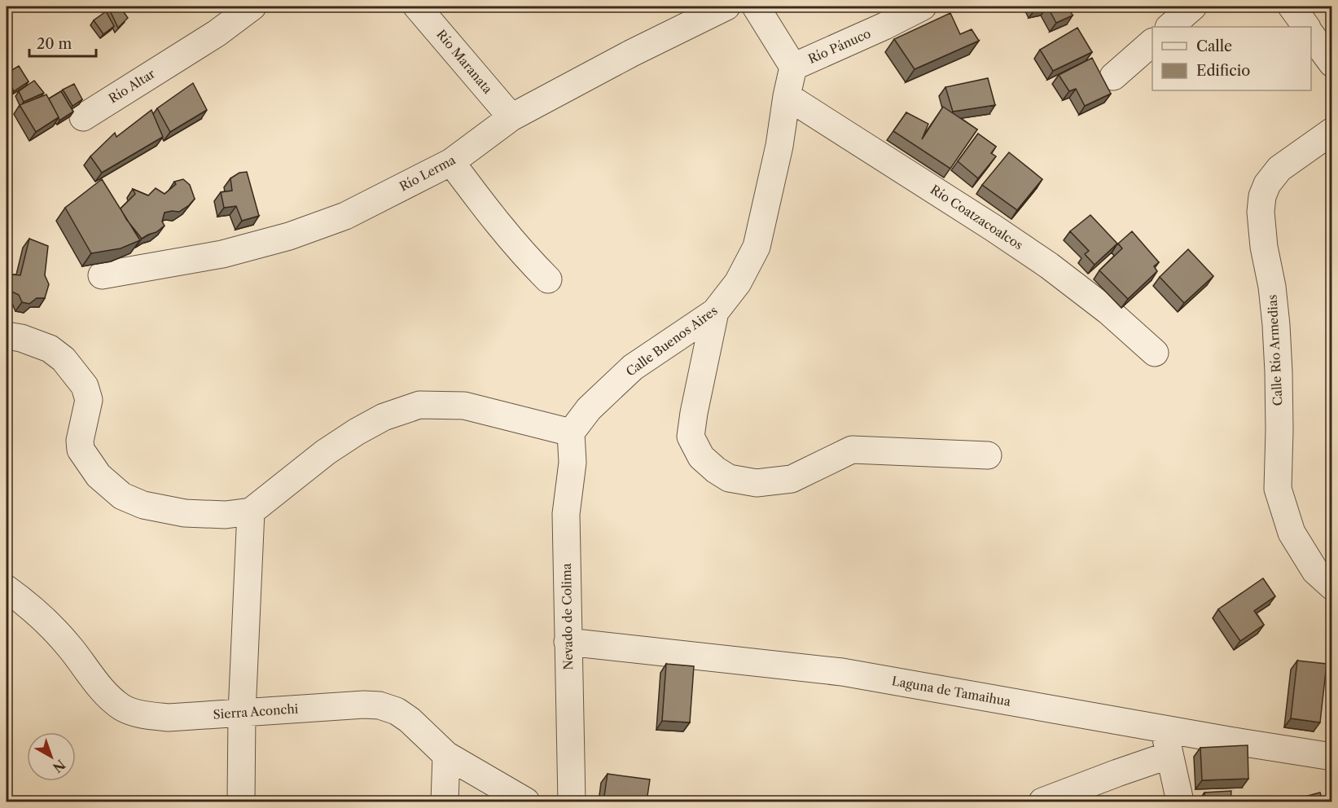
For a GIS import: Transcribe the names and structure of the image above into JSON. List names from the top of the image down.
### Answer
{
  "streets": {
    "street": [
      "Río Pánuco",
      "Río Maranata",
      "Río Altar",
      "Río Lerma",
      "Río Coatzacoalcos",
      "Calle Buenos Aires",
      "Calle Río Armedias",
      "Nevado de Colima",
      "Laguna de Tamaihua",
      "Sierra Aconchi"
    ]
  },
  "crossings": [
    ["Río Pánuco", "Calle Buenos Aires"],
    ["Río Maranata", "Río Lerma"],
    ["Río Coatzacoalcos", "Calle Buenos Aires"],
    ["Calle Buenos Aires", "Nevado de Colima"],
    ["Nevado de Colima", "Laguna de Tamaihua"]
  ],
  "legend": ["Calle", "Edificio"],
  "scale_bar": "20 m",
  "north": "bottom right"
}
